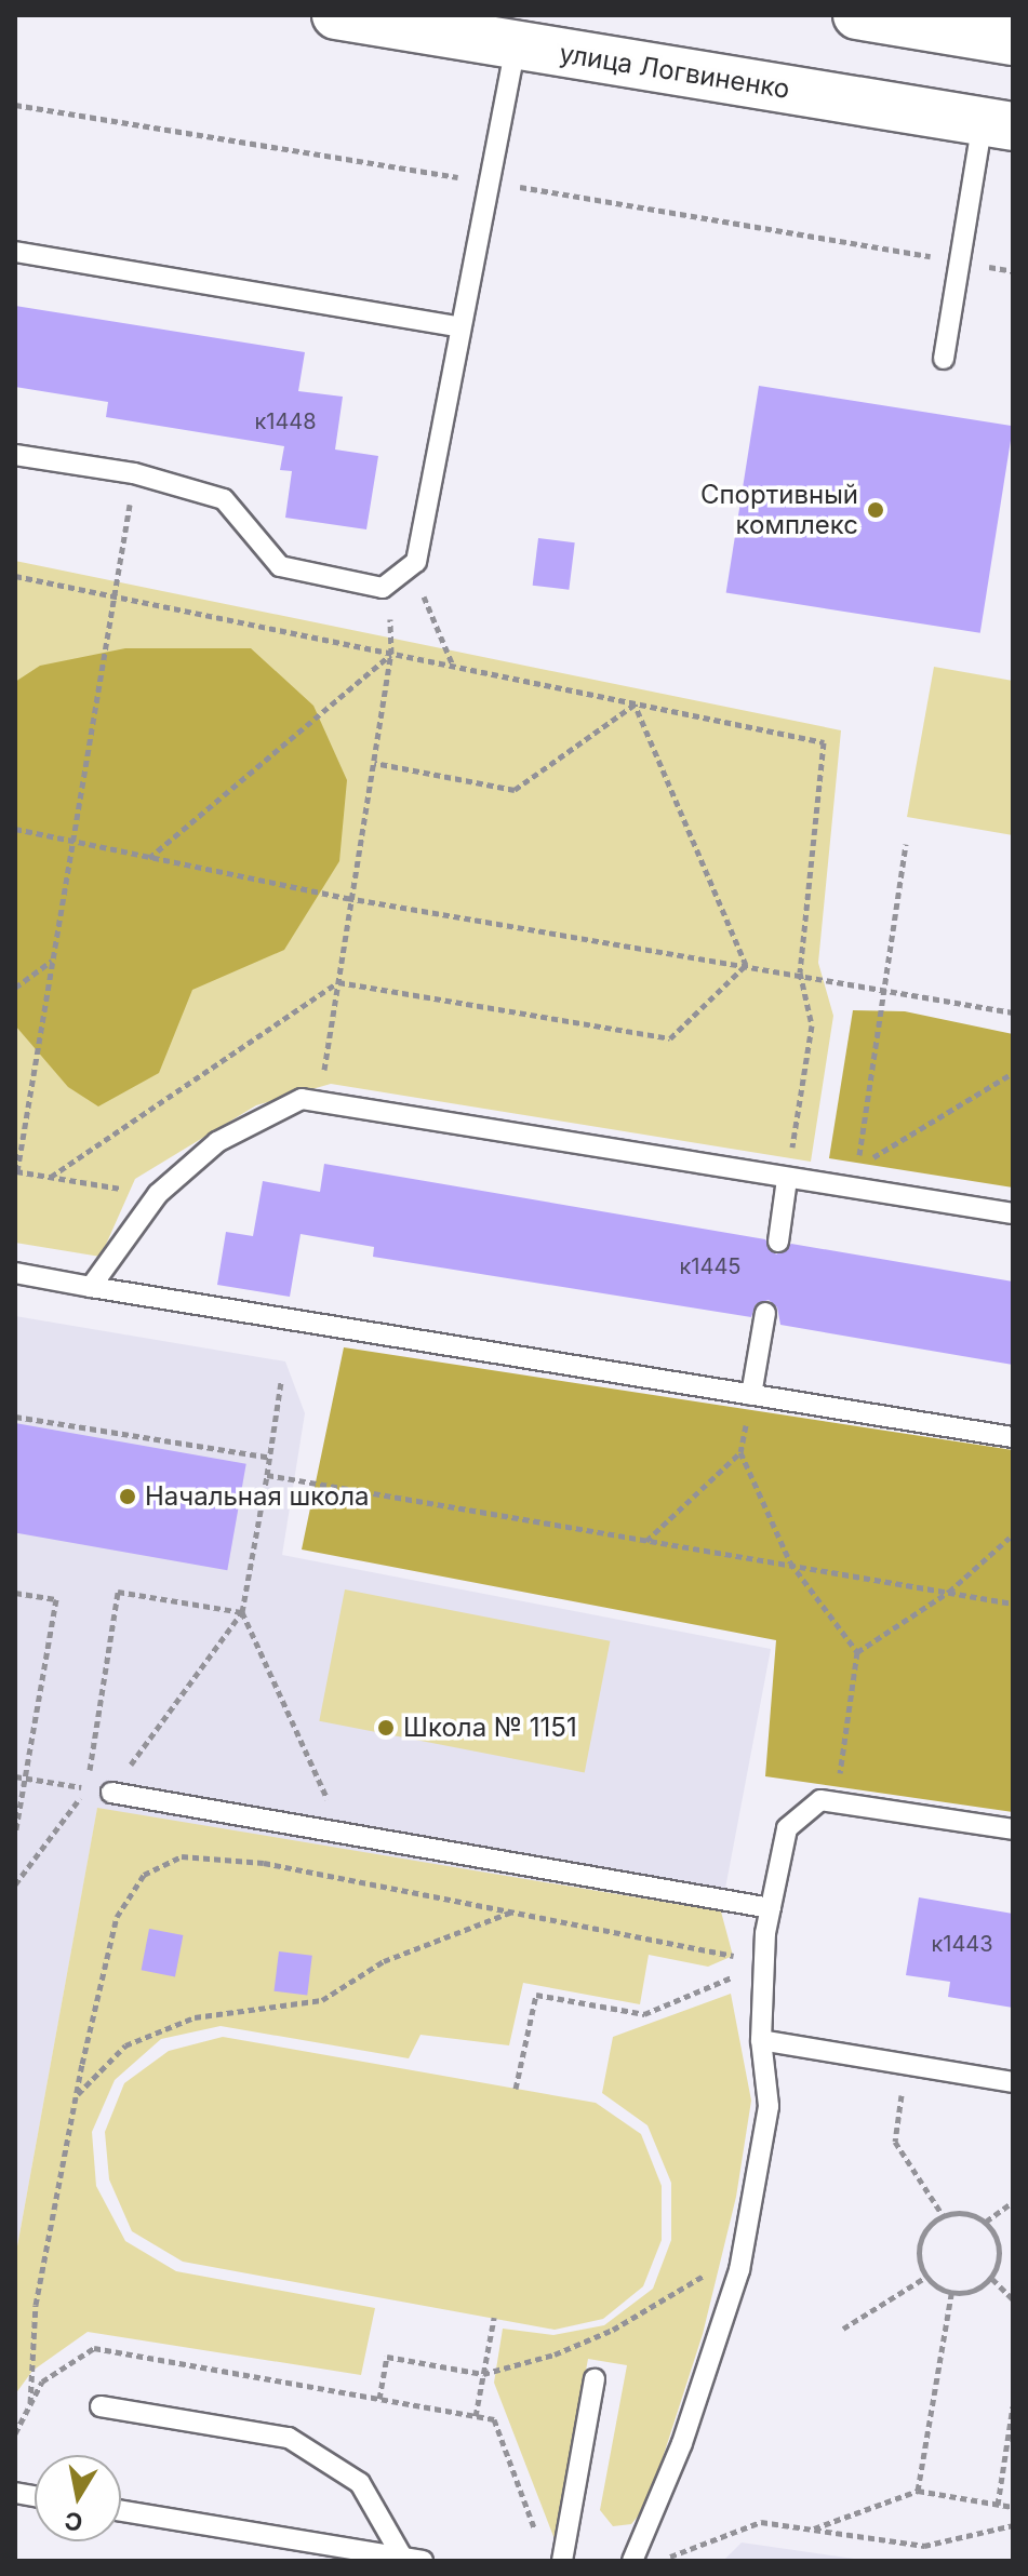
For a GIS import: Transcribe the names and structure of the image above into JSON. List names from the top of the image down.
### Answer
{
  "streets": {
    "main road": ["улица Логвиненко"]
  },
  "places": ["Спортивный комплекс", "Начальная школа", "Школа № 1151"],
  "house_numbers": ["к1448", "к1445", "к1443"],
  "north": "bottom"
}
